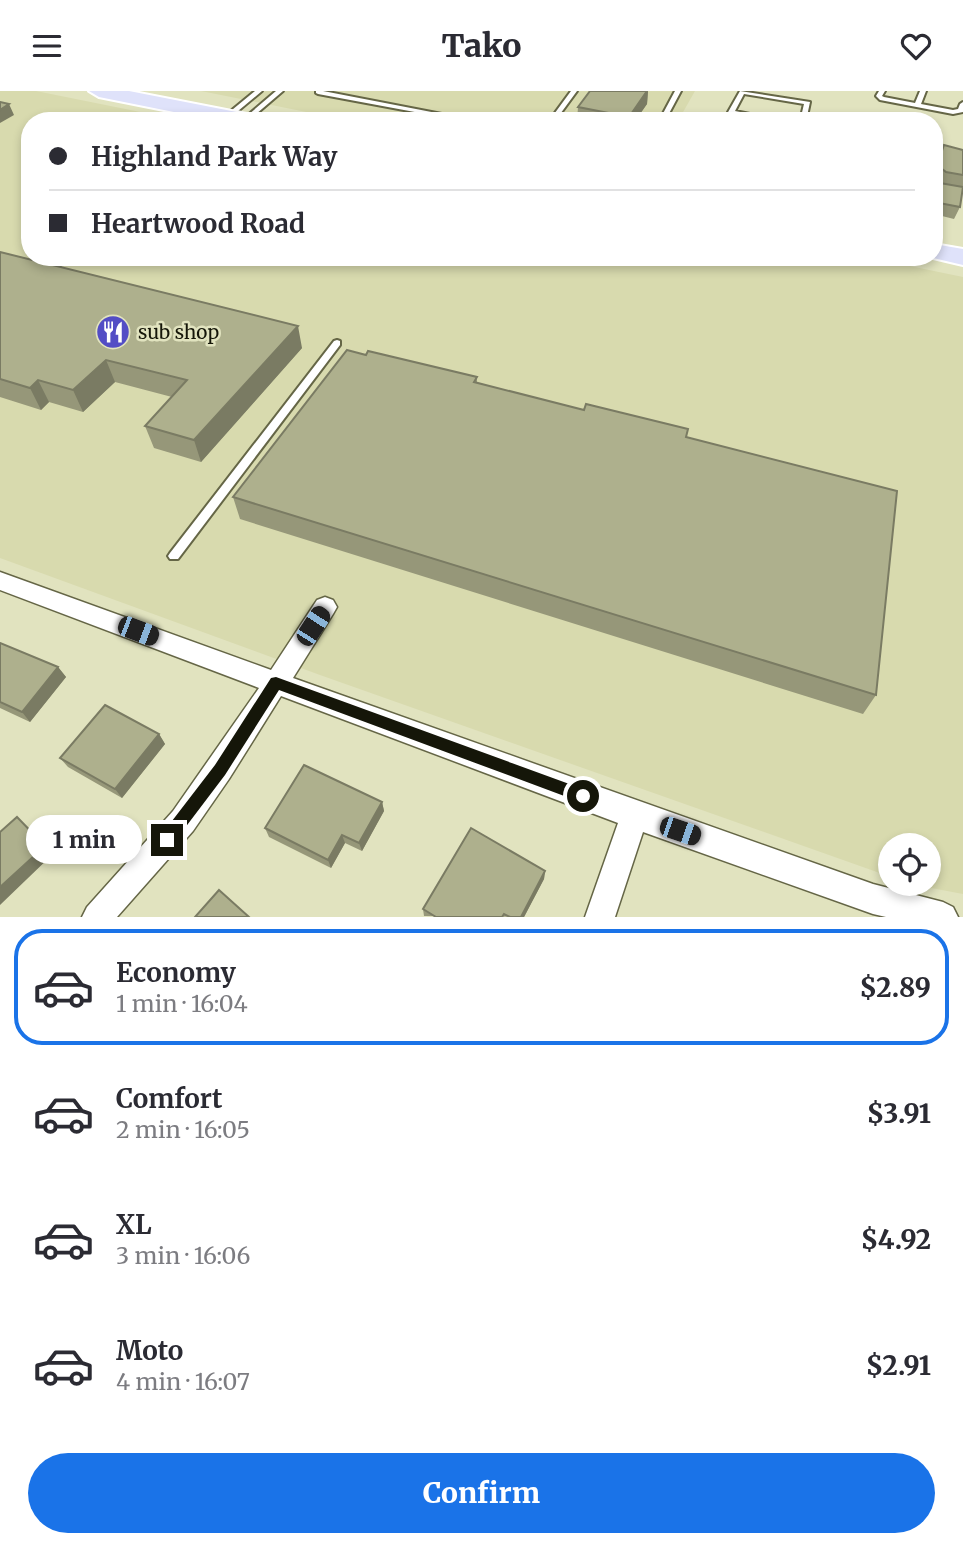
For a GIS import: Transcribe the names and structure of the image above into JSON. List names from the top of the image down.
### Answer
{
  "places": {
    "restaurant": ["sub shop"]
  },
  "page": {
    "header": "Tako",
    "banner": ["Highland Park Way", "Heartwood Road"],
    "bubble": "1 min",
    "list": [
      {
        "name": "Economy",
        "note": "1 min · 16:04",
        "value": "$2.89"
      },
      {
        "name": "Comfort",
        "note": "2 min · 16:05",
        "value": "$3.91"
      },
      {
        "name": "XL",
        "note": "3 min · 16:06",
        "value": "$4.92"
      },
      {
        "name": "Moto",
        "note": "4 min · 16:07",
        "value": "$2.91"
      }
    ],
    "buttons": "Confirm"
  }
}
